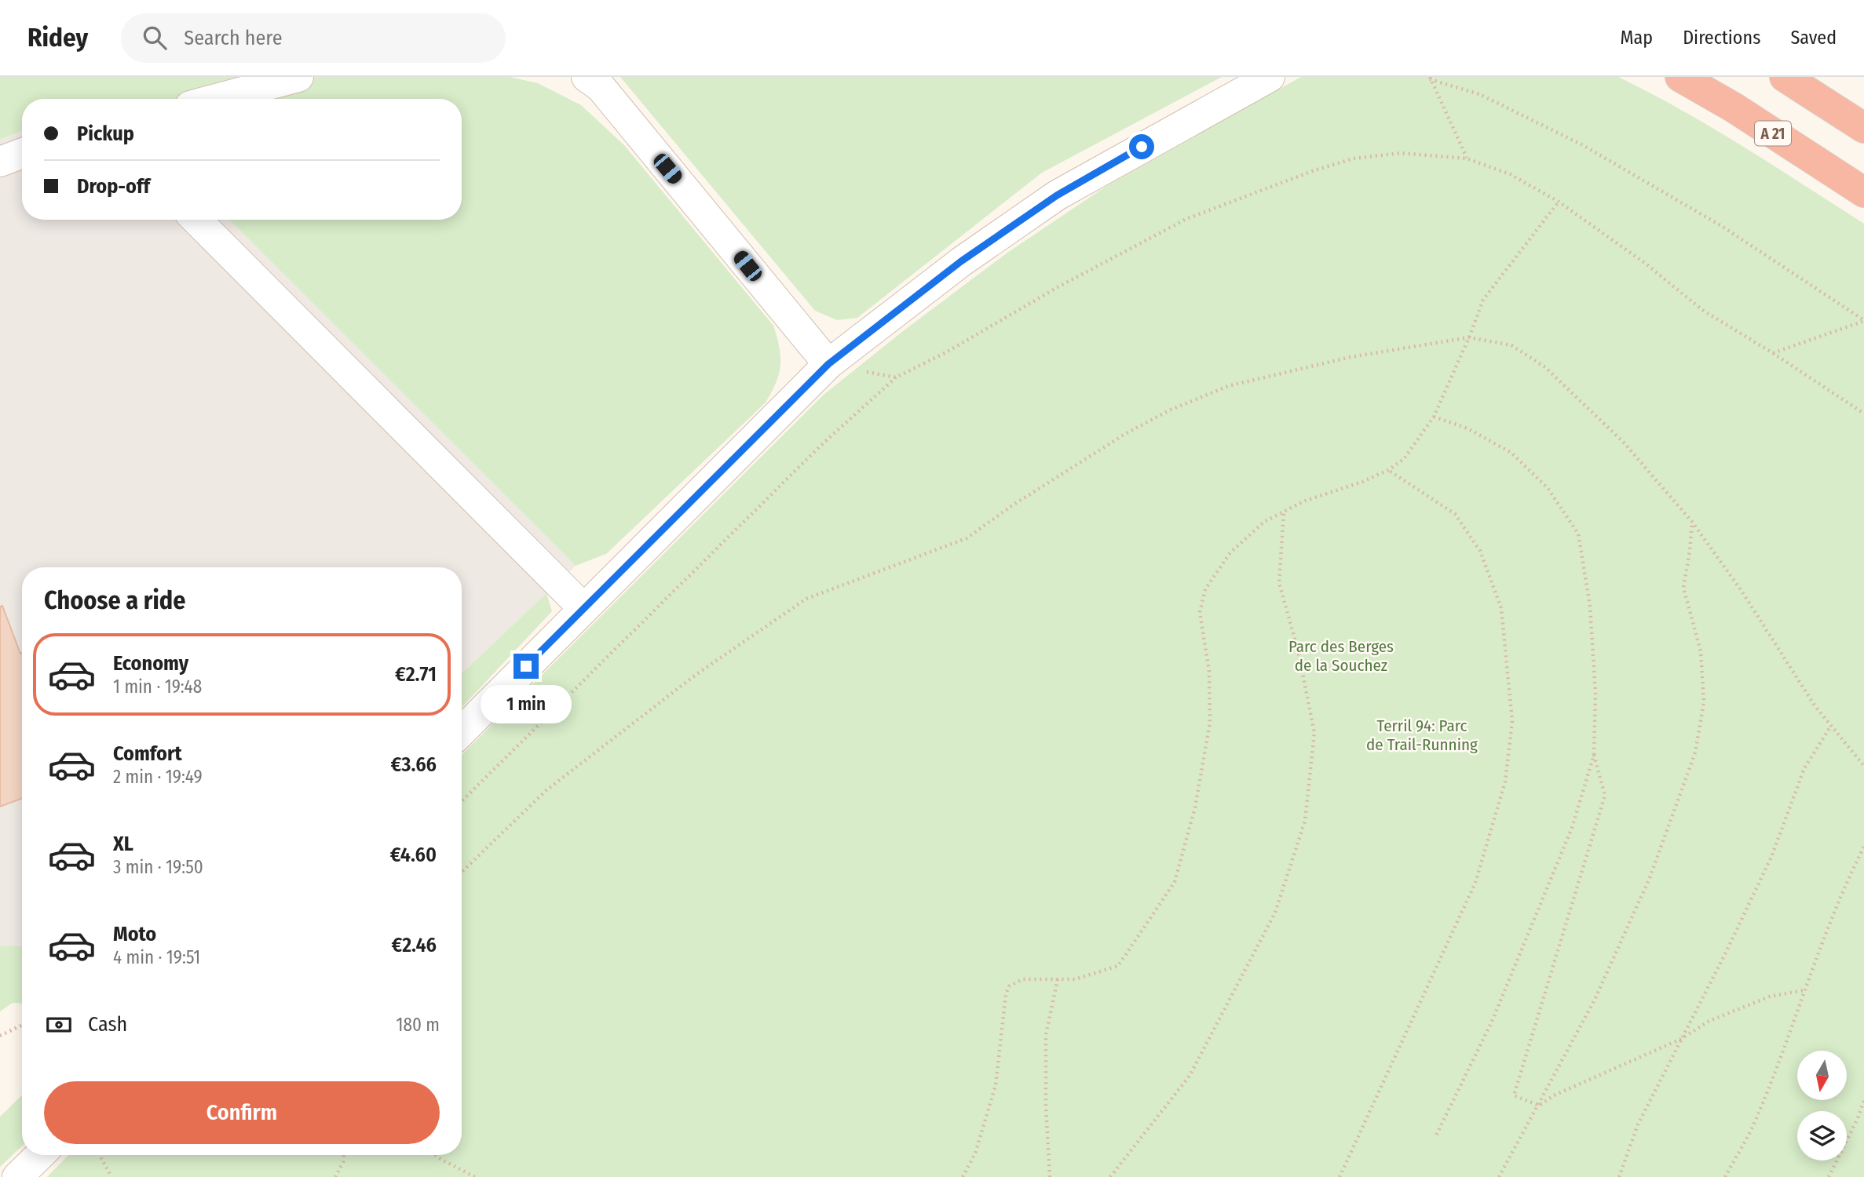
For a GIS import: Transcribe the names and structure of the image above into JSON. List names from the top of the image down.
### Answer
{
  "streets": {
    "highway": ["A 21"]
  },
  "parks": ["Parc des Berges de la Souchez", "Terril 94: Parc de Trail-Running"],
  "north": "bottom",
  "page": {
    "header": "Ridey",
    "search": "Search here",
    "nav": ["Map", "Directions", "Saved"],
    "banner": ["Pickup", "Drop-off"],
    "heading": "Choose a ride",
    "list": [
      {
        "name": "Economy",
        "note": "1 min · 19:48",
        "value": "€2.71"
      },
      {
        "name": "Comfort",
        "note": "2 min · 19:49",
        "value": "€3.66"
      },
      {
        "name": "XL",
        "note": "3 min · 19:50",
        "value": "€4.60"
      },
      {
        "name": "Moto",
        "note": "4 min · 19:51",
        "value": "€2.46"
      }
    ],
    "bubble": "1 min",
    "pay": ["Cash", "180 m"],
    "buttons": "Confirm"
  }
}
